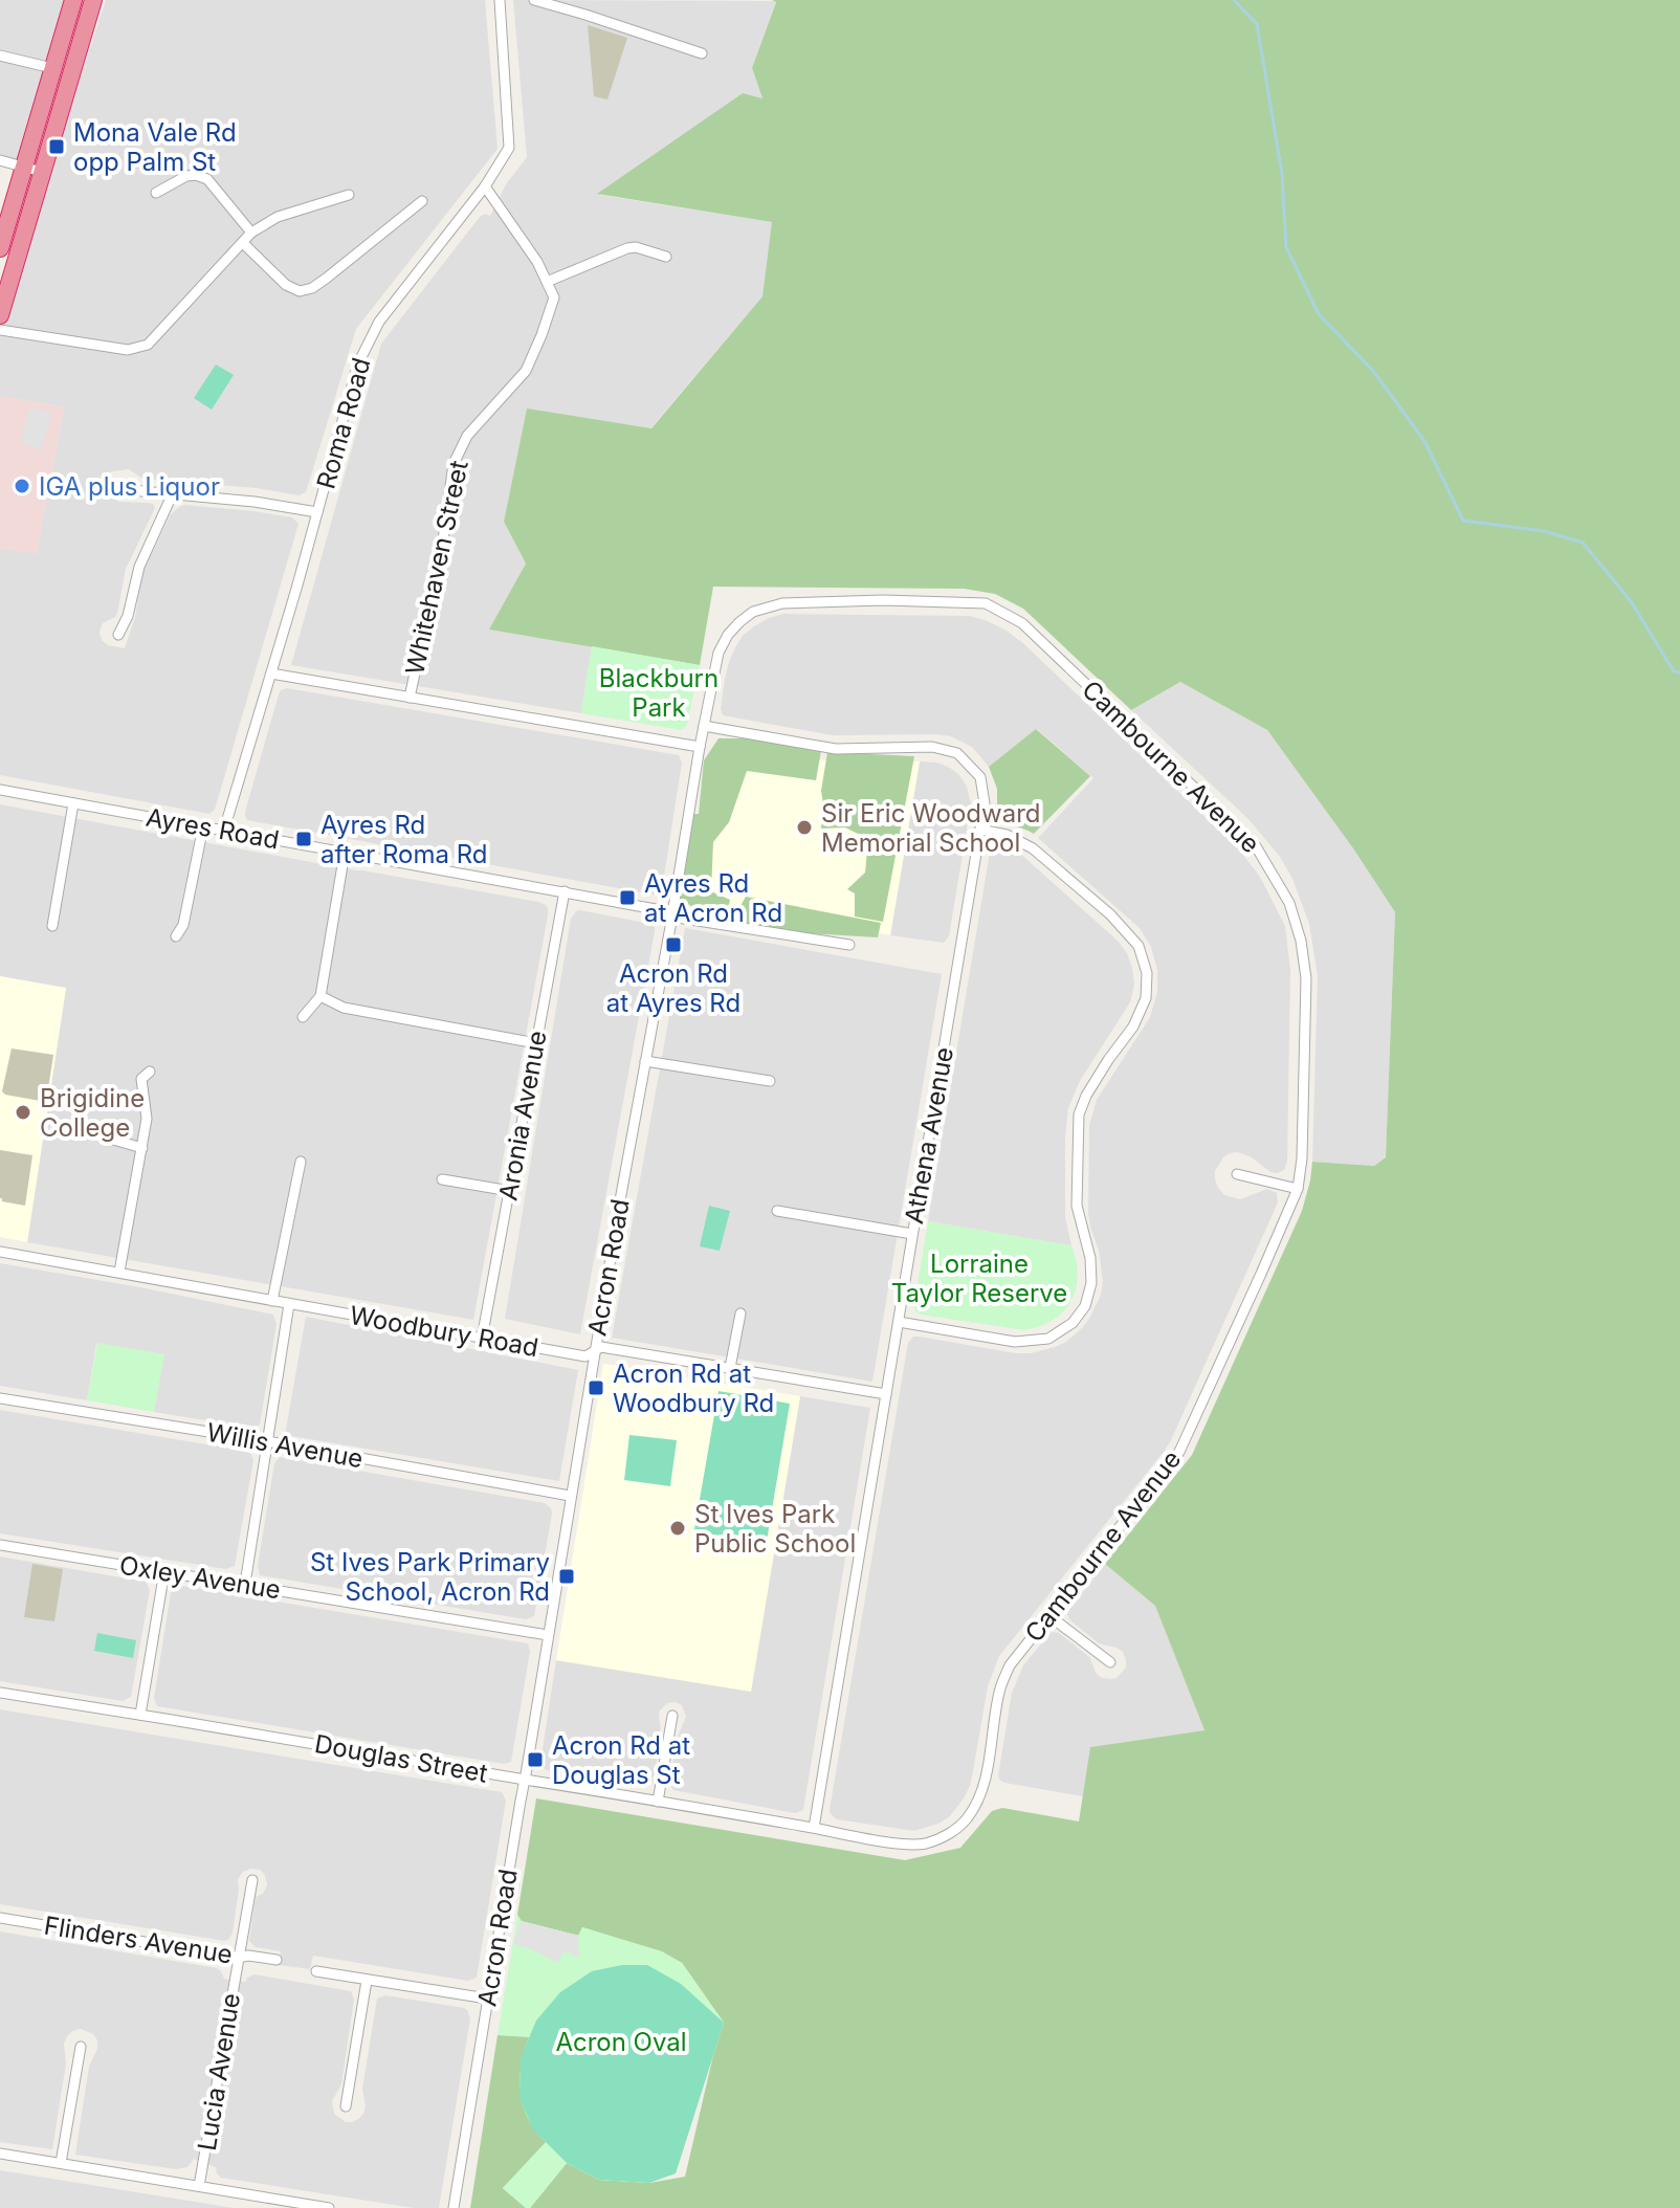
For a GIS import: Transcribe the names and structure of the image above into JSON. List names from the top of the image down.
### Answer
{
  "streets": {
    "street": [
      "Roma Road",
      "Whitehaven Street",
      "Cambourne Avenue",
      "Ayres Road",
      "Aronia Avenue",
      "Athena Avenue",
      "Acron Road",
      "Woodbury Road",
      "Willis Avenue",
      "Oxley Avenue",
      "Douglas Street",
      "Flinders Avenue",
      "Lucia Avenue"
    ]
  },
  "crossings": [
    ["Roma Road", "Ayres Road"],
    ["Cambourne Avenue", "Athena Avenue"],
    ["Cambourne Avenue", "Acron Road"],
    ["Cambourne Avenue", "Douglas Street"],
    ["Ayres Road", "Aronia Avenue"],
    ["Ayres Road", "Acron Road"],
    ["Aronia Avenue", "Woodbury Road"],
    ["Athena Avenue", "Acron Road"],
    ["Athena Avenue", "Woodbury Road"],
    ["Athena Avenue", "Douglas Street"],
    ["Acron Road", "Woodbury Road"],
    ["Acron Road", "Willis Avenue"],
    ["Acron Road", "Oxley Avenue"],
    ["Acron Road", "Douglas Street"],
    ["Flinders Avenue", "Lucia Avenue"]
  ],
  "parks": ["Blackburn Park", "Lorraine Taylor Reserve", "Acron Oval"],
  "places": {
    "transit": [
      "Mona Vale Rd opp Palm St",
      "Ayres Rd after Roma Rd",
      "Ayres Rd at Acron Rd",
      "Acron Rd at Ayres Rd",
      "Acron Rd at Woodbury Rd",
      "St Ives Park Primary School, Acron Rd",
      "Acron Rd at Douglas St"
    ],
    "other": [
      "IGA plus Liquor",
      "Sir Eric Woodward Memorial School",
      "Brigidine College",
      "St Ives Park Public School"
    ]
  }
}
